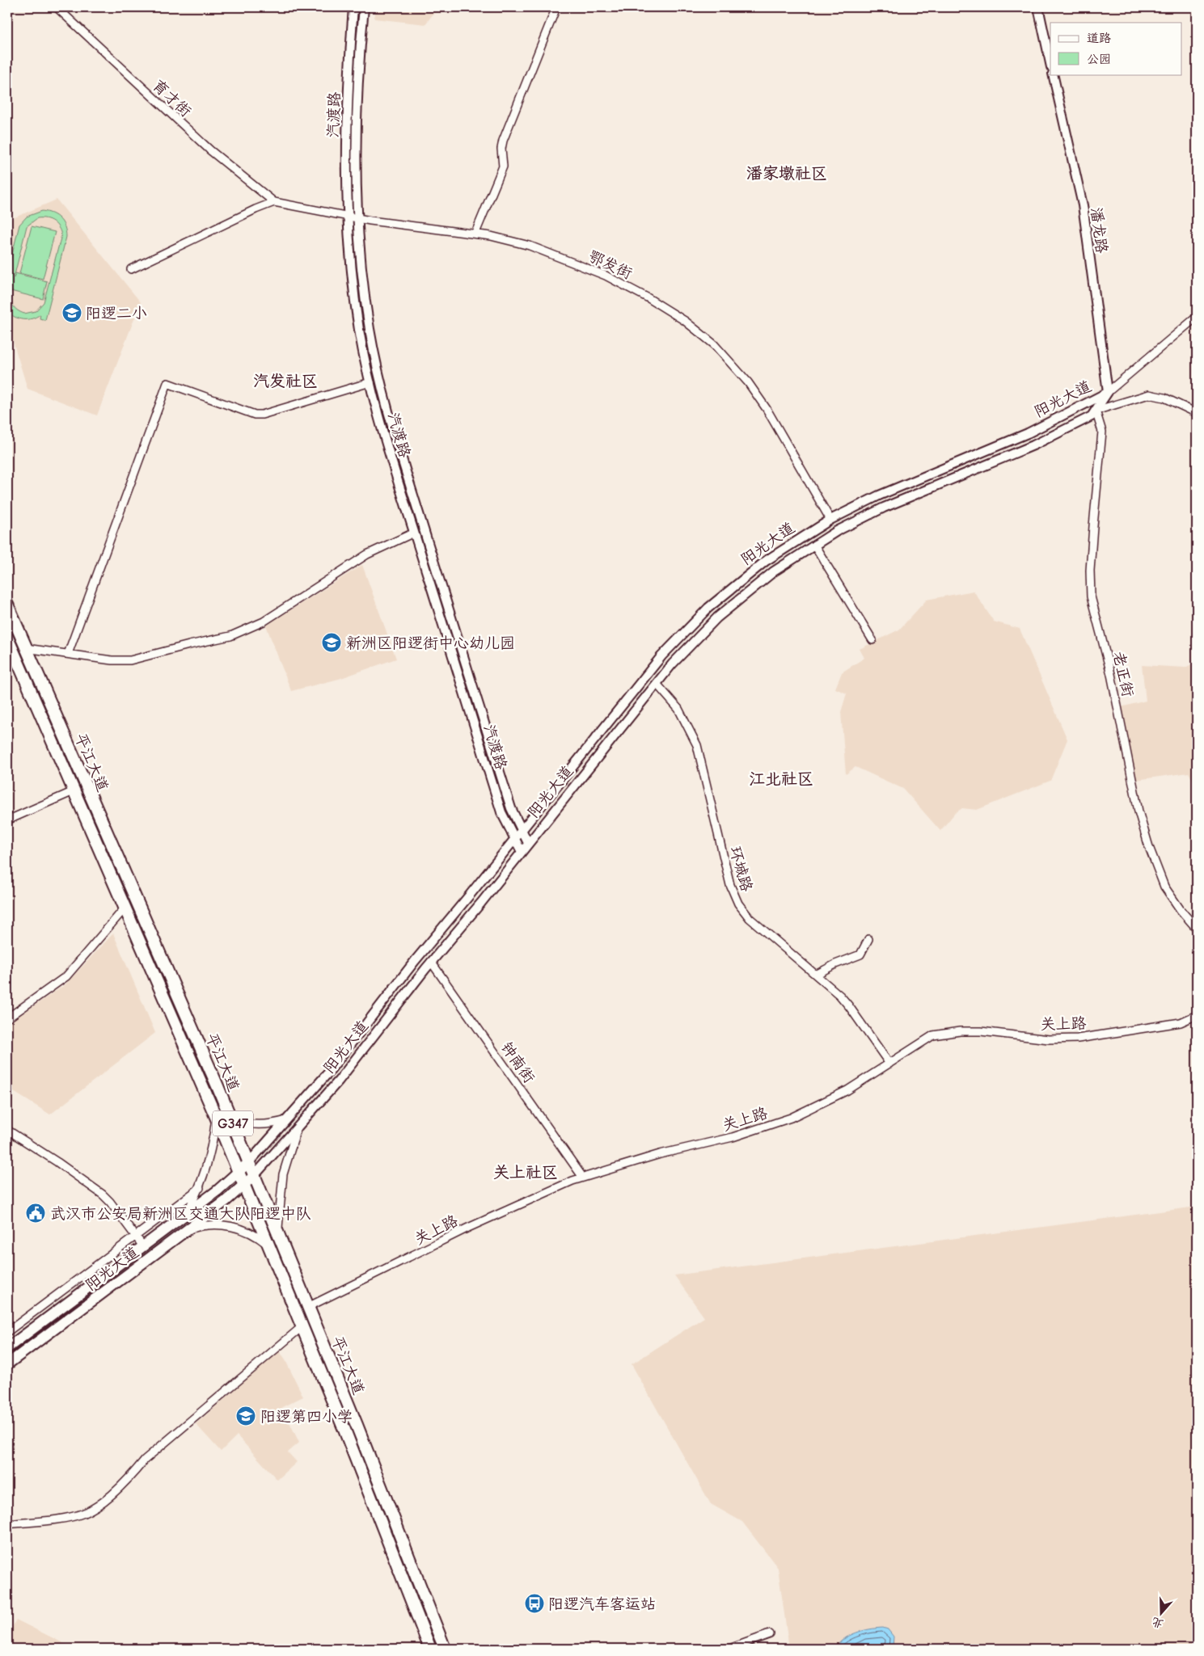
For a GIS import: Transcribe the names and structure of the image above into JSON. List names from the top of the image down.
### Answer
{
  "streets": {
    "highway": ["平江大道", "G347"],
    "main road": ["阳光大道"],
    "street": [
      "育才街",
      "汽渡路",
      "潘龙路",
      "鄂发街",
      "老正街",
      "环城路",
      "关上路",
      "钟南街"
    ]
  },
  "crossings": [
    ["育才街", "鄂发街"],
    ["汽渡路", "鄂发街"],
    ["汽渡路", "阳光大道"],
    ["潘龙路", "阳光大道"],
    ["鄂发街", "阳光大道"],
    ["阳光大道", "老正街"],
    ["阳光大道", "平江大道"],
    ["阳光大道", "环城路"],
    ["阳光大道", "钟南街"],
    ["平江大道", "关上路"],
    ["环城路", "关上路"],
    ["关上路", "钟南街"]
  ],
  "districts": [
    "潘家墩社区",
    "汽发社区",
    "江北社区",
    "关上社区"
  ],
  "places": {
    "school or university": ["阳逻二小", "新洲区阳逻街中心幼儿园", "阳逻第四小学"],
    "public building": ["武汉市公安局新洲区交通大队阳逻中队"],
    "bus stop": ["阳逻汽车客运站"]
  },
  "legend": ["道路", "公园"],
  "north": "bottom"
}
